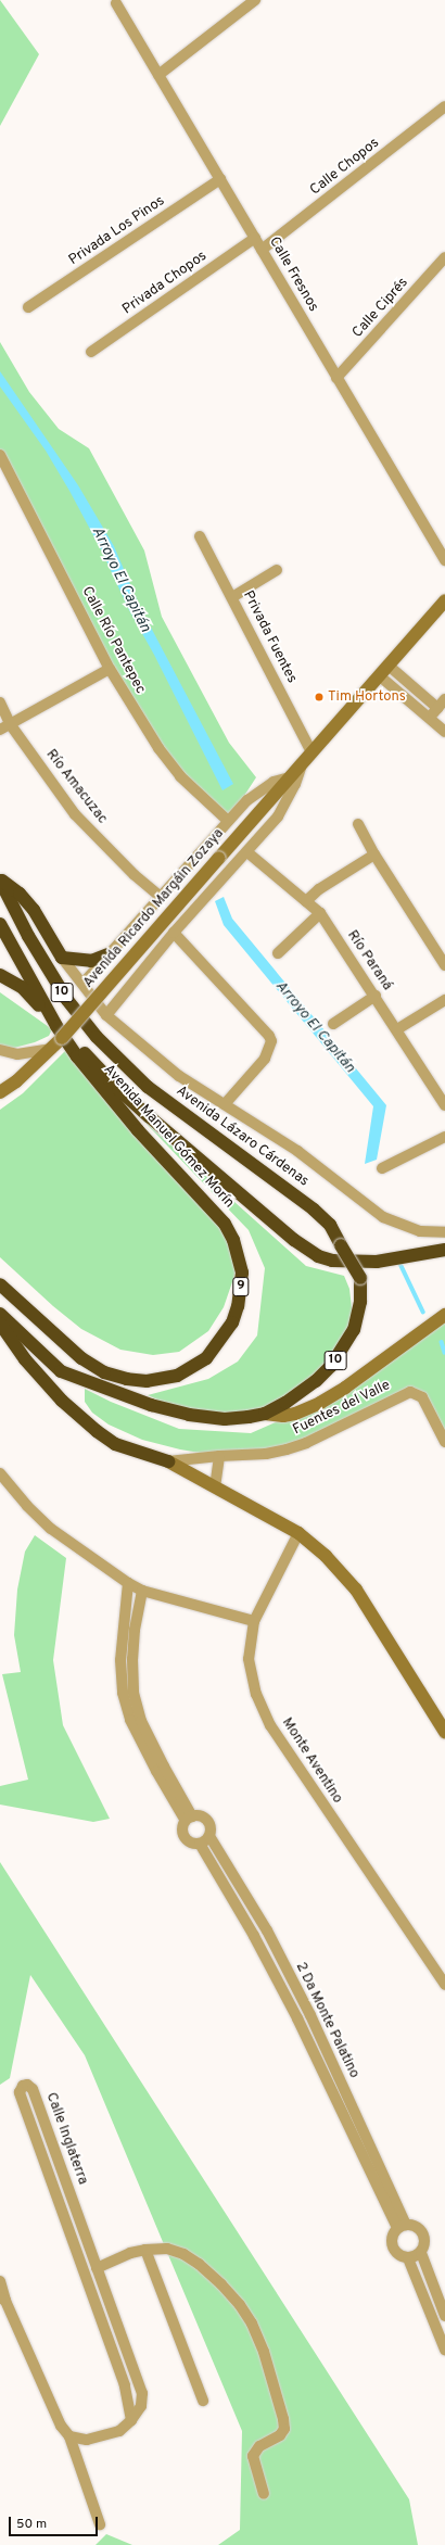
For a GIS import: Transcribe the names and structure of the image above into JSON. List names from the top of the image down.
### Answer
{
  "streets": {
    "highway": [
      "10",
      "Avenida Manuel Gómez Morín",
      "Avenida Lázaro Cárdenas",
      "9"
    ],
    "street": [
      "Calle Chopos",
      "Privada Los Pinos",
      "Calle Fresnos",
      "Privada Chopos",
      "Calle Ciprés",
      "Privada Fuentes",
      "Calle Río Pantepec",
      "Río Amacuzac",
      "Avenida Ricardo Margáin Zozaya",
      "Río Paraná",
      "Fuentes del Valle",
      "Monte Aventino",
      "2 Da Monte Palatino",
      "Calle Inglaterra"
    ]
  },
  "crossings": [
    ["Calle Chopos", "Calle Fresnos"],
    ["Privada Los Pinos", "Calle Fresnos"],
    ["Calle Fresnos", "Privada Chopos"],
    ["Calle Fresnos", "Calle Ciprés"],
    ["Privada Fuentes", "Avenida Ricardo Margáin Zozaya"],
    ["Calle Río Pantepec", "Avenida Ricardo Margáin Zozaya"],
    ["Río Amacuzac", "Avenida Ricardo Margáin Zozaya"],
    ["Avenida Ricardo Margáin Zozaya", "10"],
    ["Avenida Ricardo Margáin Zozaya", "Avenida Manuel Gómez Morín"],
    ["10", "Avenida Manuel Gómez Morín"]
  ],
  "water": ["Arroyo El Capitán"],
  "places": ["Tim Hortons"],
  "scale_bar": "50 m"
}
